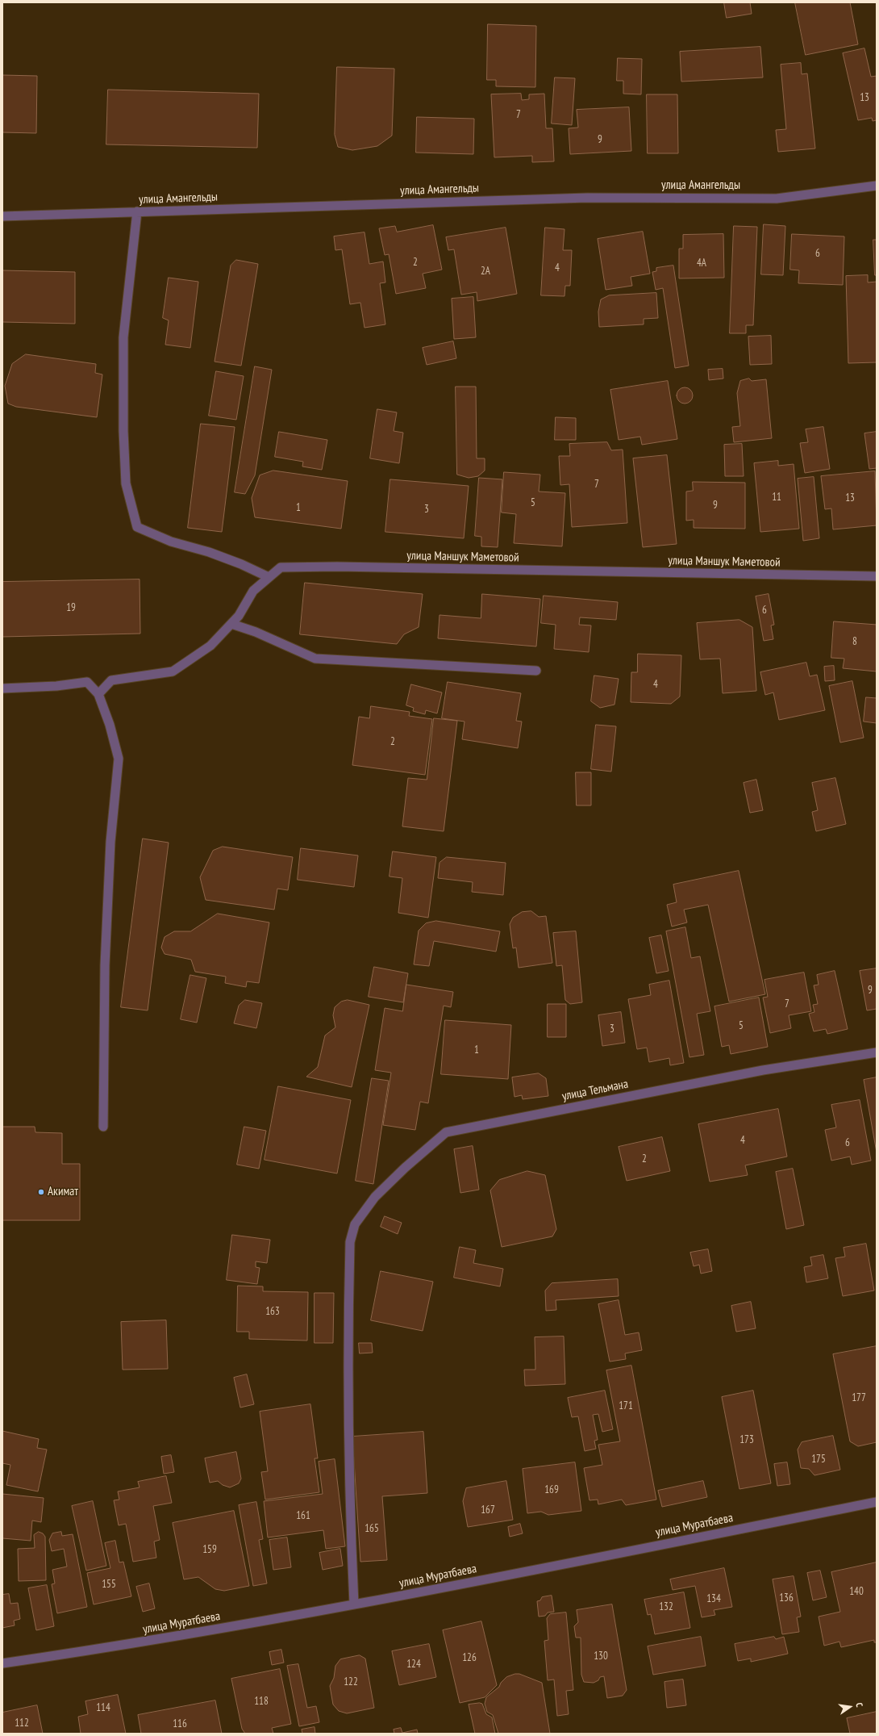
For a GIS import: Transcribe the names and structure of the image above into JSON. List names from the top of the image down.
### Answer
{
  "streets": {
    "street": [
      "улица Амангельды",
      "улица Маншук Маметовой",
      "улица Тельмана",
      "улица Муратбаева"
    ]
  },
  "crossings": [
    ["улица Тельмана", "улица Муратбаева"]
  ],
  "places": ["Акимат"],
  "house_numbers": [
    "13",
    "7",
    "9",
    "6",
    "2",
    "4А",
    "4",
    "2А",
    "7",
    "11",
    "13",
    "5",
    "9",
    "1",
    "3",
    "19",
    "6",
    "8",
    "4",
    "2",
    "9",
    "7",
    "5",
    "3",
    "1",
    "4",
    "6",
    "2",
    "163",
    "177",
    "171",
    "173",
    "175",
    "169",
    "167",
    "161",
    "165",
    "159",
    "155",
    "140",
    "136",
    "134",
    "132",
    "130",
    "126",
    "124",
    "122",
    "118",
    "114",
    "112",
    "116"
  ],
  "north": "right"
}
